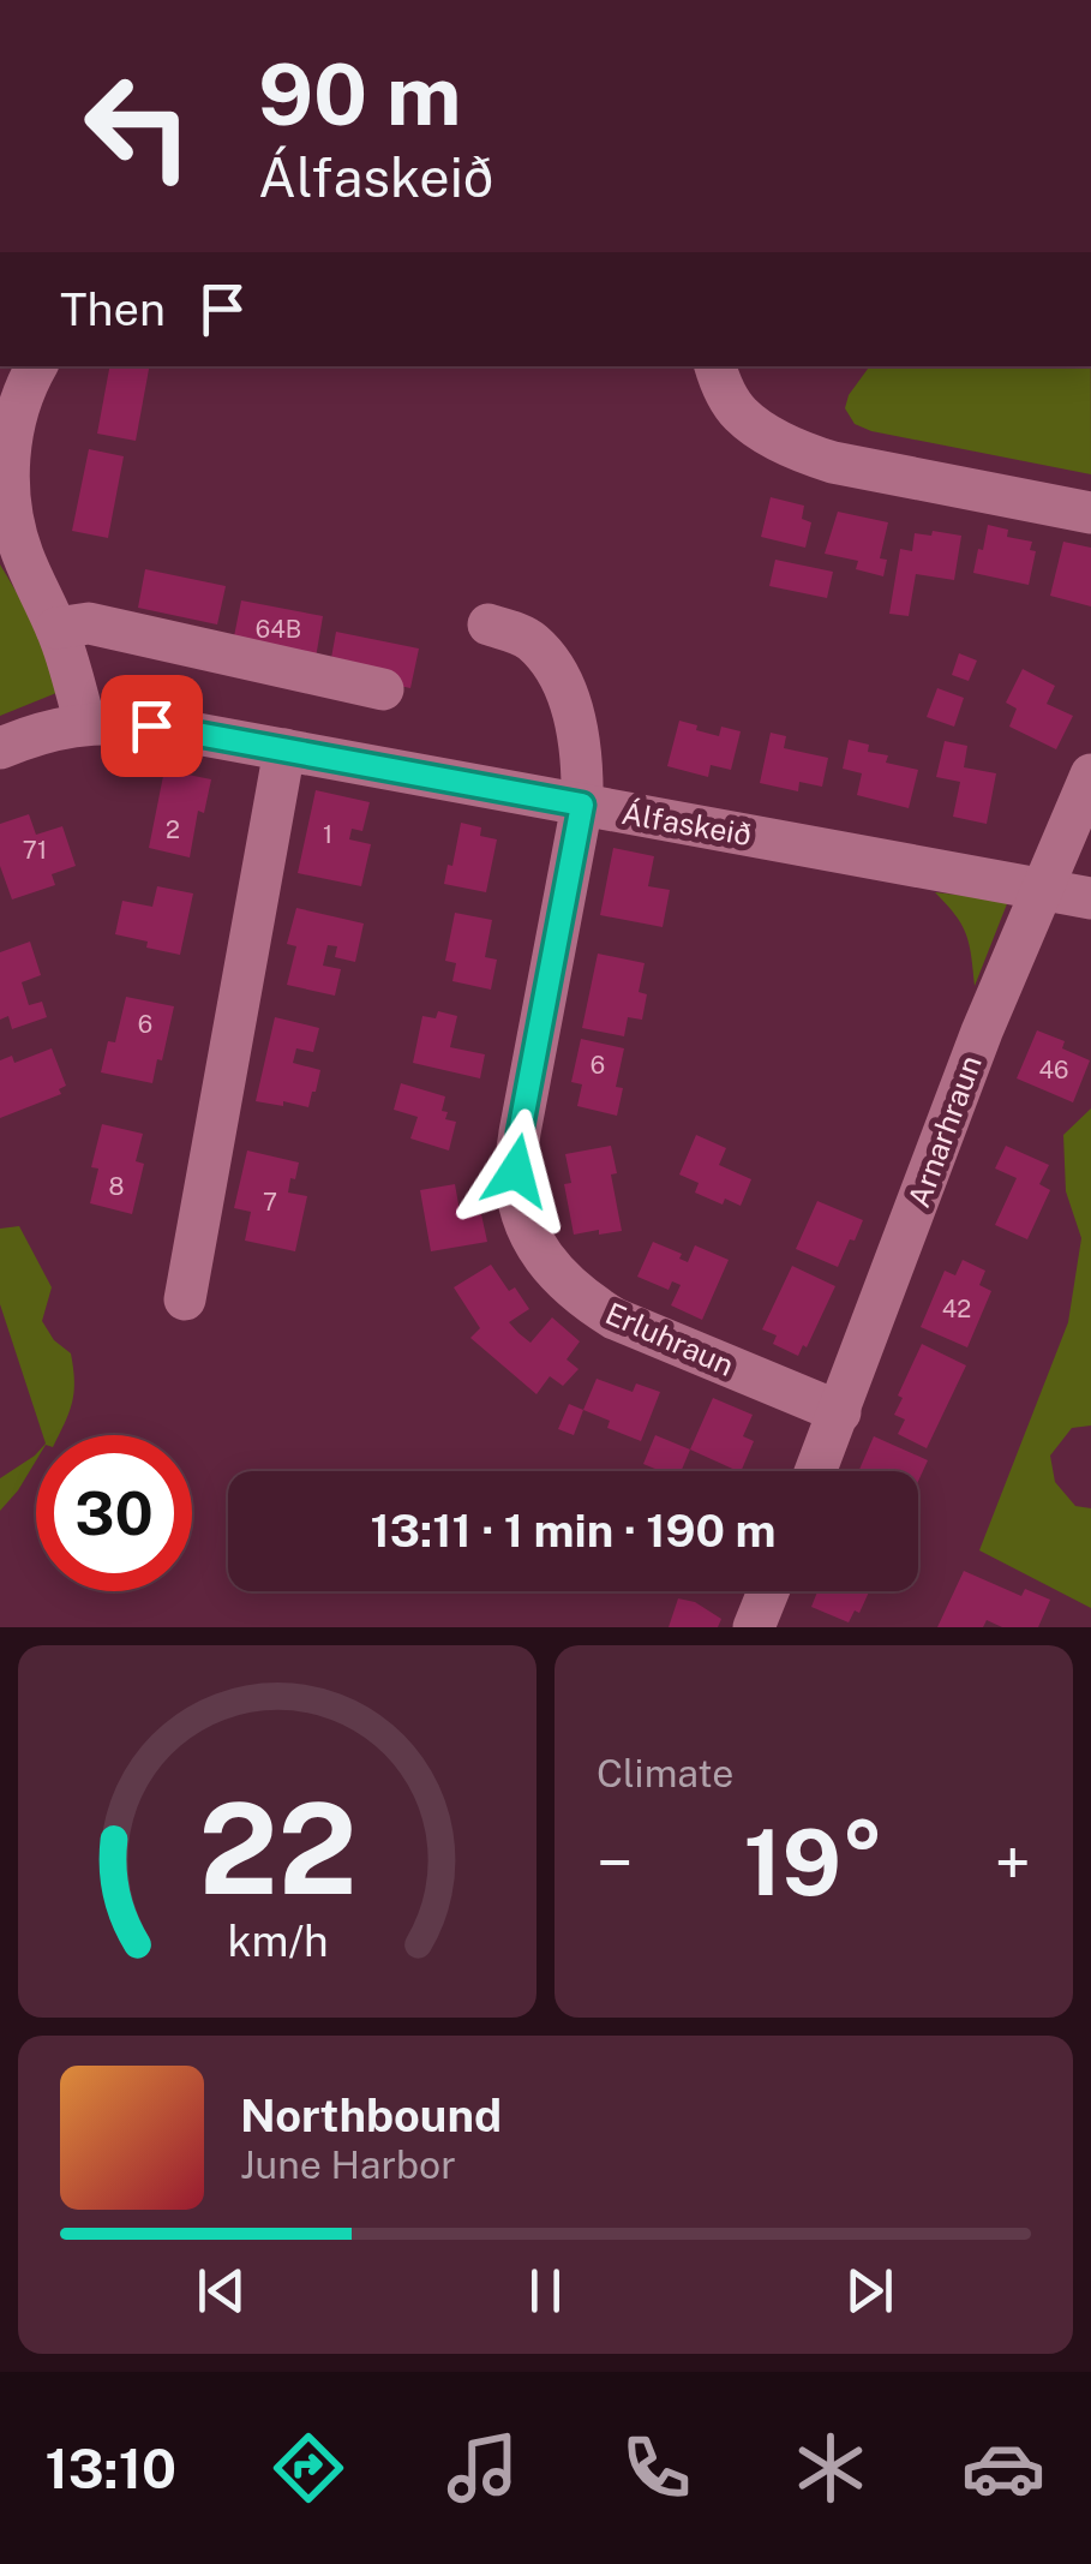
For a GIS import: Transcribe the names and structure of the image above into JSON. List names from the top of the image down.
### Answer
{
  "streets": {
    "street": ["Álfaskeið", "Arnarhraun", "Erluhraun"]
  },
  "crossings": [
    ["Álfaskeið", "Arnarhraun"],
    ["Álfaskeið", "Erluhraun"],
    ["Arnarhraun", "Erluhraun"]
  ],
  "house_numbers": [
    "64B",
    "2",
    "1",
    "71",
    "6",
    "6",
    "46",
    "8",
    "7",
    "42"
  ],
  "page": {
    "turn": ["90 m", "Álfaskeið"],
    "then": "Then",
    "limit": "30",
    "trip": "13:11 · 1 min · 190 m",
    "tile": "Climate",
    "heat": ["−", "19°", "+"],
    "song": ["Northbound", "June Harbor"],
    "tabs": "13:10",
    "gauge": ["22", "km/h"]
  }
}
